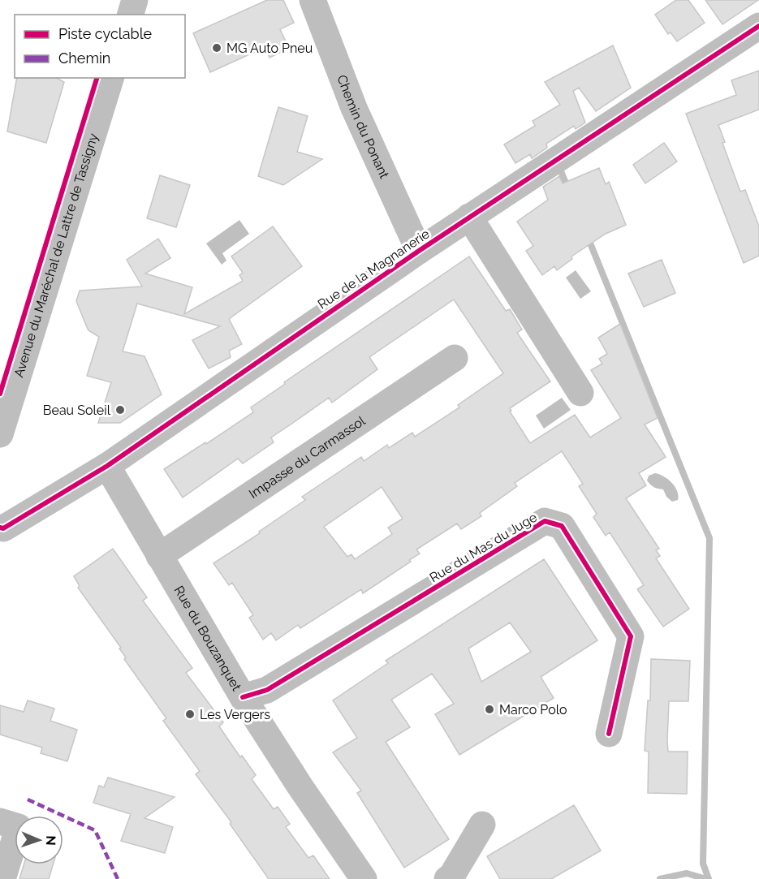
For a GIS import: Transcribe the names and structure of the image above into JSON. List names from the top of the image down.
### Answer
{
  "streets": {
    "street": [
      "Chemin du Ponant",
      "Avenue du Maréchal de Lattre de Tassigny",
      "Rue de la Magnanerie",
      "Impasse du Carmassol",
      "Rue du Mas du Juge",
      "Rue du Bouzanquet"
    ]
  },
  "crossings": [
    ["Chemin du Ponant", "Rue de la Magnanerie"],
    ["Rue de la Magnanerie", "Rue du Bouzanquet"],
    ["Impasse du Carmassol", "Rue du Bouzanquet"],
    ["Rue du Mas du Juge", "Rue du Bouzanquet"]
  ],
  "places": [
    "MG Auto Pneu",
    "Beau Soleil",
    "Marco Polo",
    "Les Vergers"
  ],
  "legend": ["Piste cyclable", "Chemin"],
  "north": "right"
}
